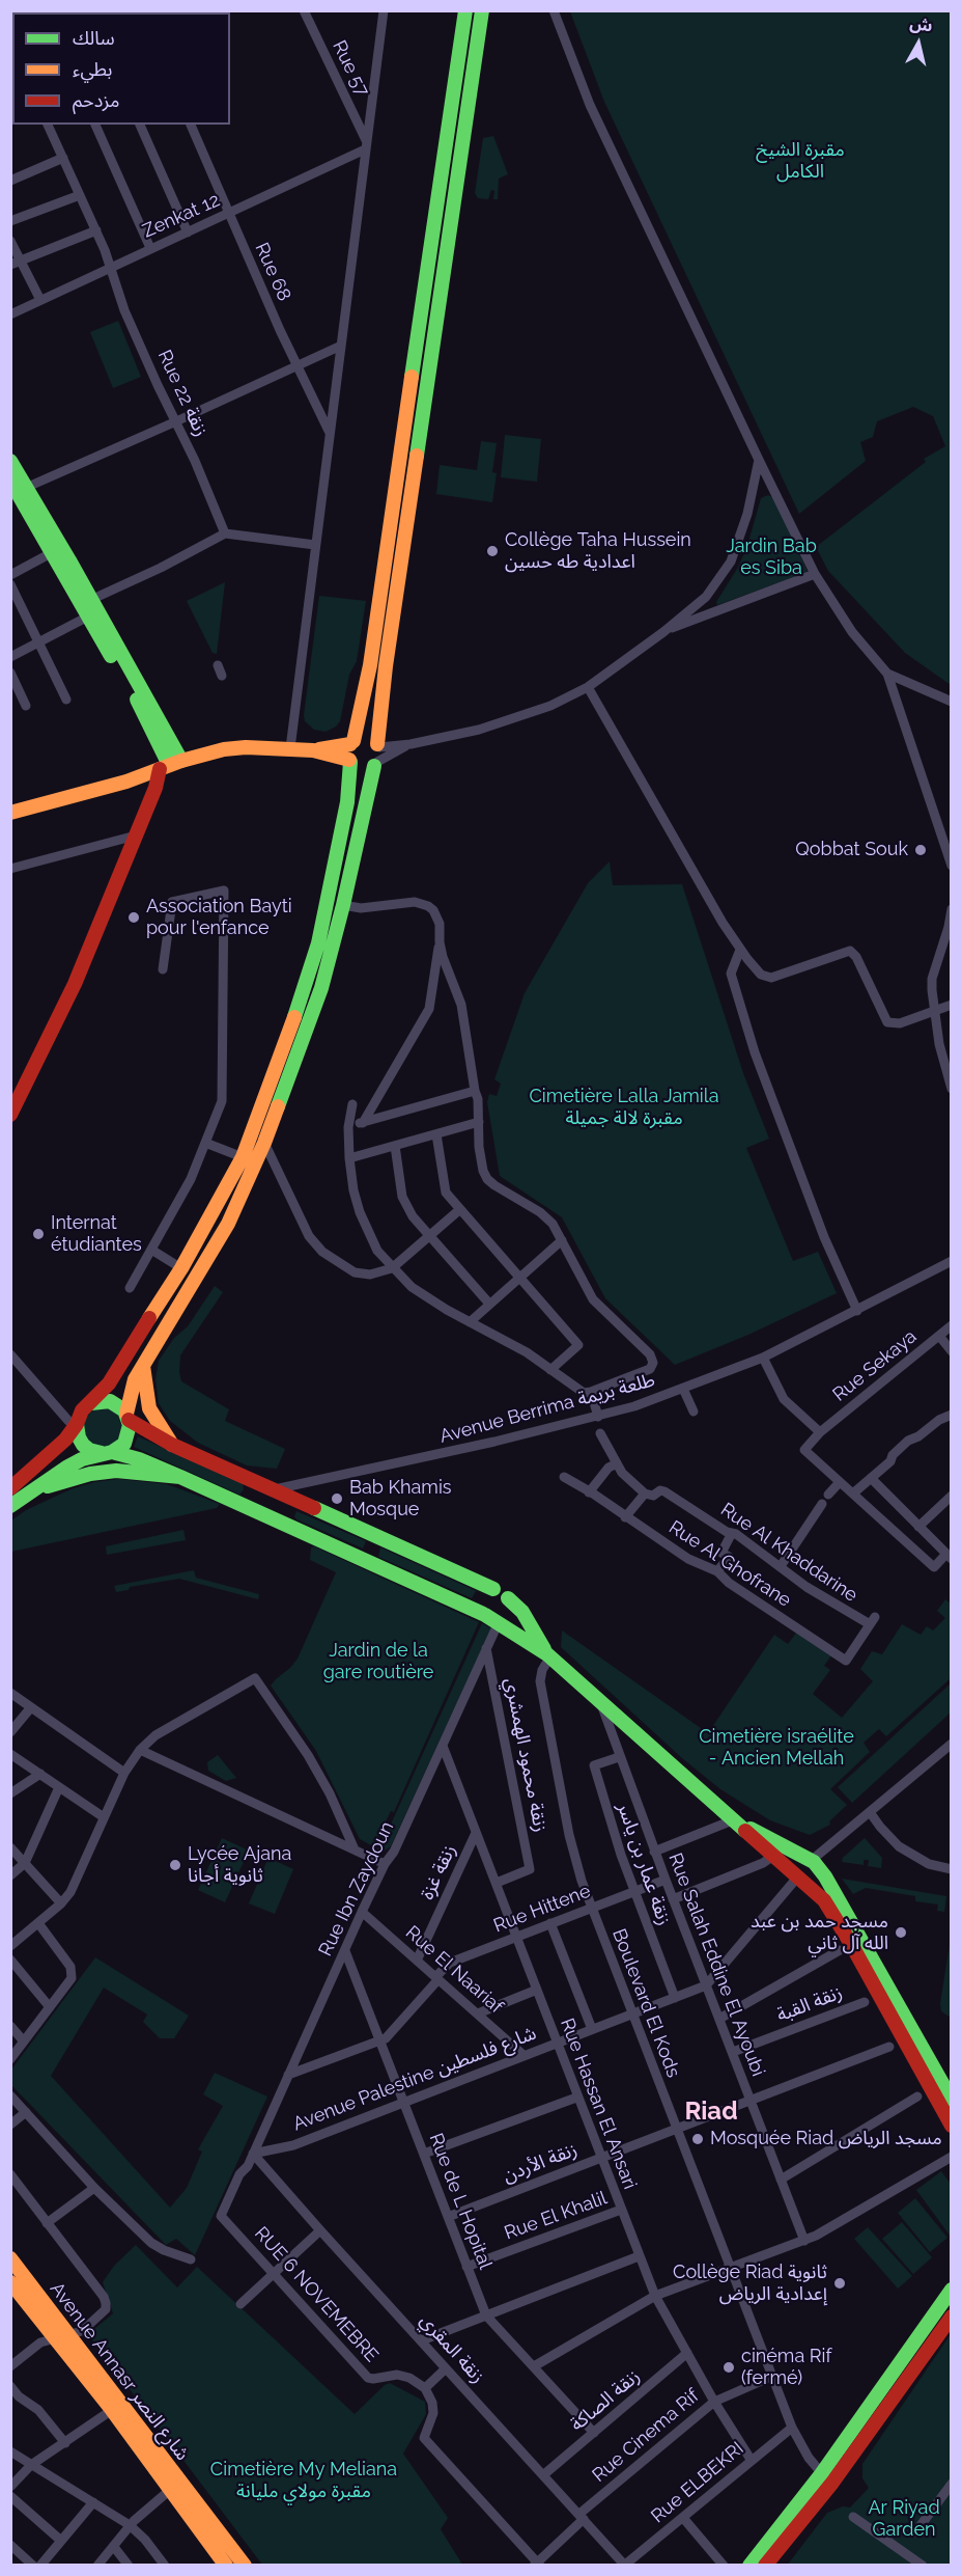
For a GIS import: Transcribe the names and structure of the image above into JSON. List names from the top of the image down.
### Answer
{
  "streets": {
    "main road": ["Avenue Annasr شارع النصر"],
    "street": [
      "Rue 57",
      "Zenkat 12",
      "Rue 68",
      "Rue 22 زنقة",
      "Rue Sekaya",
      "Avenue Berrima طلعة بريمة",
      "Rue Al Khaddarine",
      "Rue Al Ghofrane",
      "زنقة محمود الهمشري",
      "زنقة عمار بن ياسر",
      "زنقة غزة",
      "Rue Ibn Zaydoun",
      "Rue Hittene",
      "Rue Salah Eddine El Ayoubi",
      "Rue El Naariaf",
      "Boulevard El Kods",
      "زنقة القبة",
      "Avenue Palestine شارع فلسطين",
      "Rue Hassan El Ansari",
      "زنقة الأردن",
      "Rue de L Hopital",
      "Rue El Khalil",
      "RUE 6 NOVEMEBRE",
      "زنقة المقري",
      "زنقة الصاكة",
      "Rue Cinema Rif",
      "Rue ELBEKRI"
    ]
  },
  "crossings": [
    ["Rue 57", "Zenkat 12"],
    ["Zenkat 12", "Rue 68"],
    ["Zenkat 12", "Rue 22 زنقة"],
    ["Rue Al Khaddarine", "Rue Al Ghofrane"],
    ["زنقة محمود الهمشري", "Rue Ibn Zaydoun"],
    ["زنقة محمود الهمشري", "Rue Hassan El Ansari"],
    ["زنقة عمار بن ياسر", "Rue Hittene"],
    ["زنقة عمار بن ياسر", "Rue Salah Eddine El Ayoubi"],
    ["زنقة عمار بن ياسر", "Avenue Palestine شارع فلسطين"],
    ["زنقة غزة", "Rue El Naariaf"],
    ["زنقة غزة", "Rue Hassan El Ansari"],
    ["Rue Ibn Zaydoun", "Rue El Naariaf"],
    ["Rue Ibn Zaydoun", "Avenue Palestine شارع فلسطين"],
    ["Rue Ibn Zaydoun", "Rue Hassan El Ansari"],
    ["Rue Ibn Zaydoun", "Rue de L Hopital"],
    ["Rue Ibn Zaydoun", "RUE 6 NOVEMEBRE"],
    ["Rue Ibn Zaydoun", "زنقة المقري"],
    ["Rue Hittene", "Rue Salah Eddine El Ayoubi"],
    ["Rue Hittene", "Rue El Naariaf"],
    ["Rue Hittene", "Boulevard El Kods"],
    ["Rue Hittene", "Rue Hassan El Ansari"],
    ["Rue Hittene", "Rue de L Hopital"],
    ["Rue Salah Eddine El Ayoubi", "زنقة القبة"],
    ["Rue Salah Eddine El Ayoubi", "Avenue Palestine شارع فلسطين"],
    ["Rue Salah Eddine El Ayoubi", "زنقة الأردن"],
    ["Rue El Naariaf", "Avenue Palestine شارع فلسطين"],
    ["Boulevard El Kods", "Avenue Palestine شارع فلسطين"],
    ["Boulevard El Kods", "زنقة الأردن"],
    ["Boulevard El Kods", "Rue Cinema Rif"],
    ["Boulevard El Kods", "Rue ELBEKRI"],
    ["Avenue Palestine شارع فلسطين", "Rue Hassan El Ansari"],
    ["Avenue Palestine شارع فلسطين", "Rue de L Hopital"],
    ["Avenue Palestine شارع فلسطين", "زنقة المقري"],
    ["Rue Hassan El Ansari", "زنقة الأردن"],
    ["Rue Hassan El Ansari", "Rue El Khalil"],
    ["Rue Hassan El Ansari", "زنقة الصاكة"],
    ["Rue Hassan El Ansari", "Rue Cinema Rif"],
    ["Rue Hassan El Ansari", "Rue ELBEKRI"],
    ["زنقة الأردن", "Rue de L Hopital"],
    ["Rue de L Hopital", "Rue El Khalil"],
    ["Rue de L Hopital", "زنقة الصاكة"],
    ["زنقة المقري", "زنقة الصاكة"],
    ["زنقة المقري", "Rue Cinema Rif"],
    ["زنقة المقري", "Rue ELBEKRI"]
  ],
  "districts": ["Riad"],
  "parks": [
    "مقبرة الشيخ الكامل",
    "Jardin Bab es Siba",
    "Cimetière Lalla Jamila مقبرة لالة جميلة",
    "Jardin de la gare routière",
    "Cimetière israélite - Ancien Mellah",
    "Cimetière My Meliana مقبرة مولاي مليانة",
    "Ar Riyad Garden"
  ],
  "places": [
    "Collège Taha Hussein اعدادية طه حسين",
    "Qobbat Souk",
    "Association Bayti pour l'enfance",
    "Internat étudiantes",
    "Bab Khamis Mosque",
    "Lycée Ajana ثانوية أجانا",
    "مسجد حمد بن عبد الله آل ثاني",
    "Mosquée Riad مسجد الرياض",
    "Collège Riad ثانوية إعدادية الرياض",
    "cinéma Rif (fermé)"
  ],
  "legend": ["سالك", "بطيء", "مزدحم"],
  "north": "top"
}
